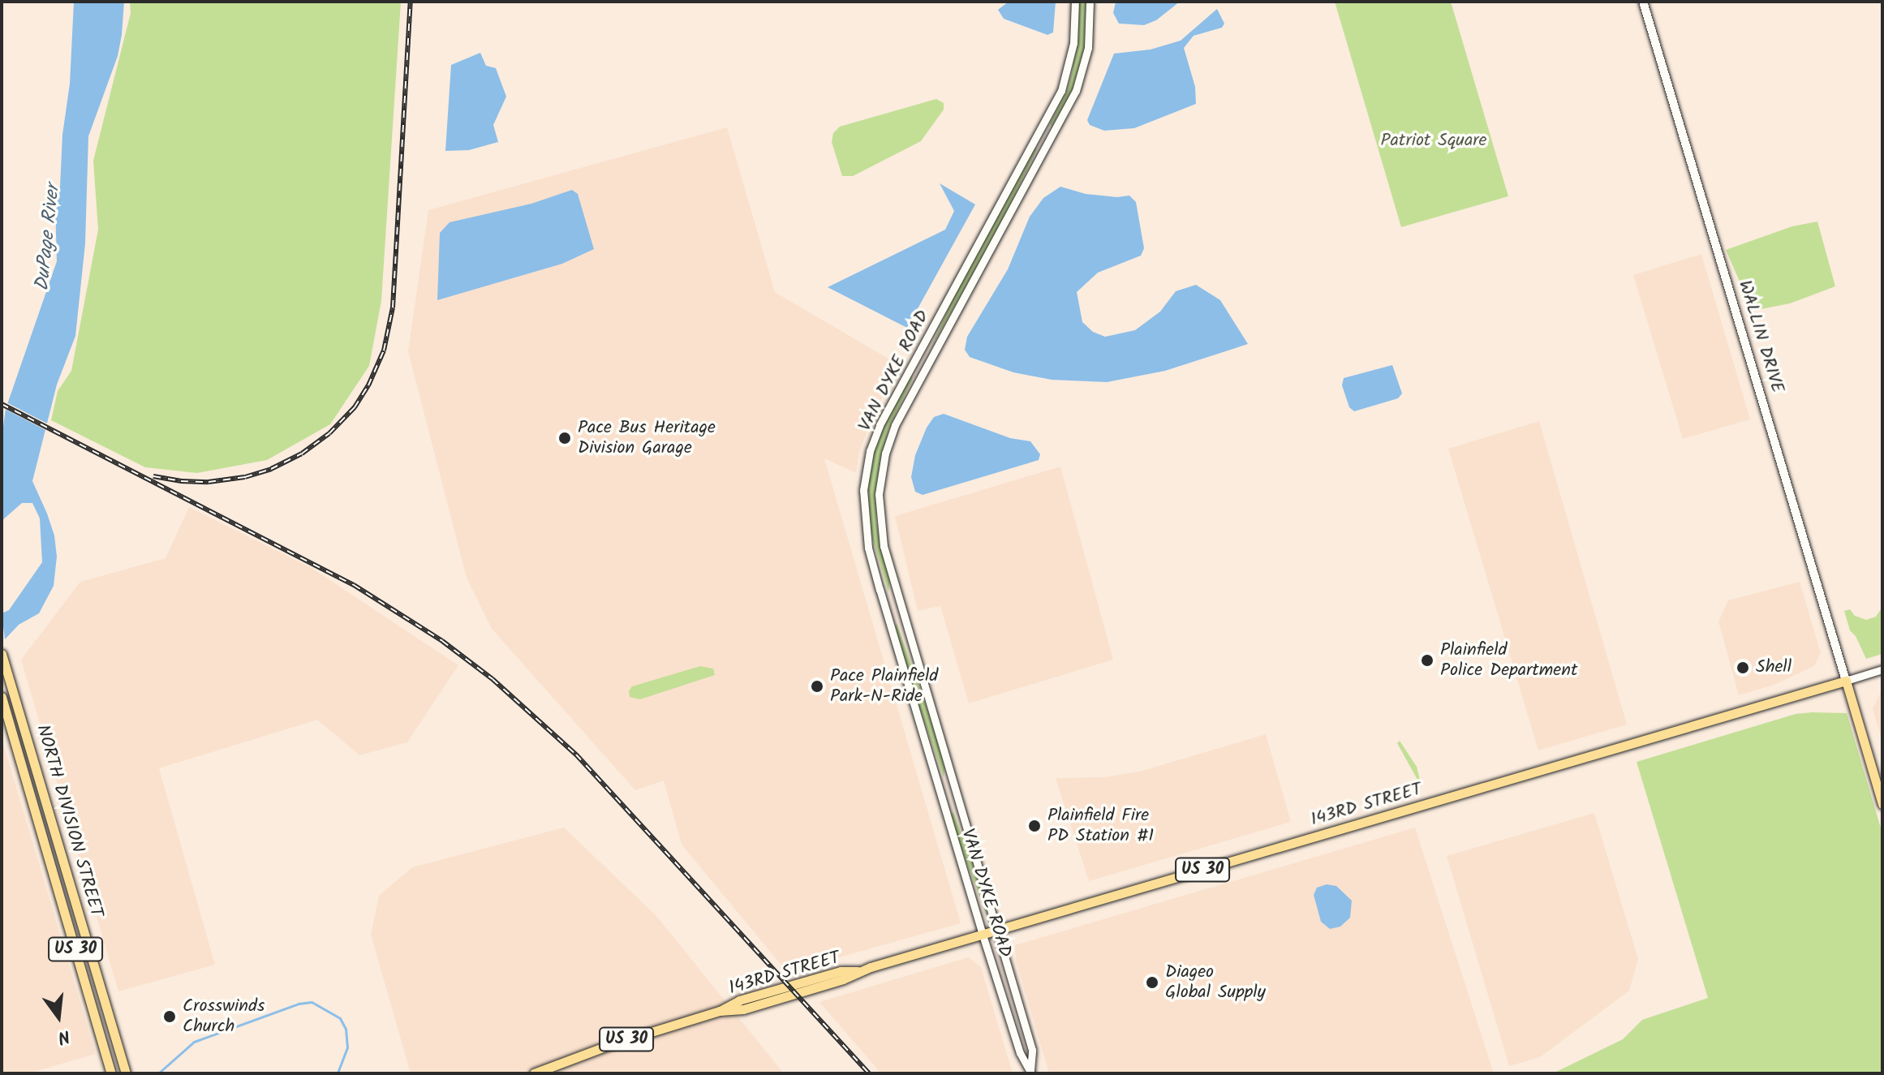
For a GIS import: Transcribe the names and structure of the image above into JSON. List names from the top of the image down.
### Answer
{
  "streets": {
    "main road": [
      "WALLIN DRIVE",
      "143RD STREET",
      "NORTH DIVISION STREET",
      "US 30"
    ],
    "street": ["VAN DYKE ROAD"]
  },
  "crossings": [
    ["WALLIN DRIVE", "143RD STREET"],
    ["VAN DYKE ROAD", "143RD STREET"]
  ],
  "water": ["DuPage River"],
  "parks": ["Patriot Square"],
  "places": [
    "Pace Bus Heritage Division Garage",
    "Plainfield Police Department",
    "Shell",
    "Pace Plainfield Park-N-Ride",
    "Plainfield Fire PD Station #1",
    "Diageo Global Supply",
    "Crosswinds Church"
  ],
  "north": "bottom"
}
